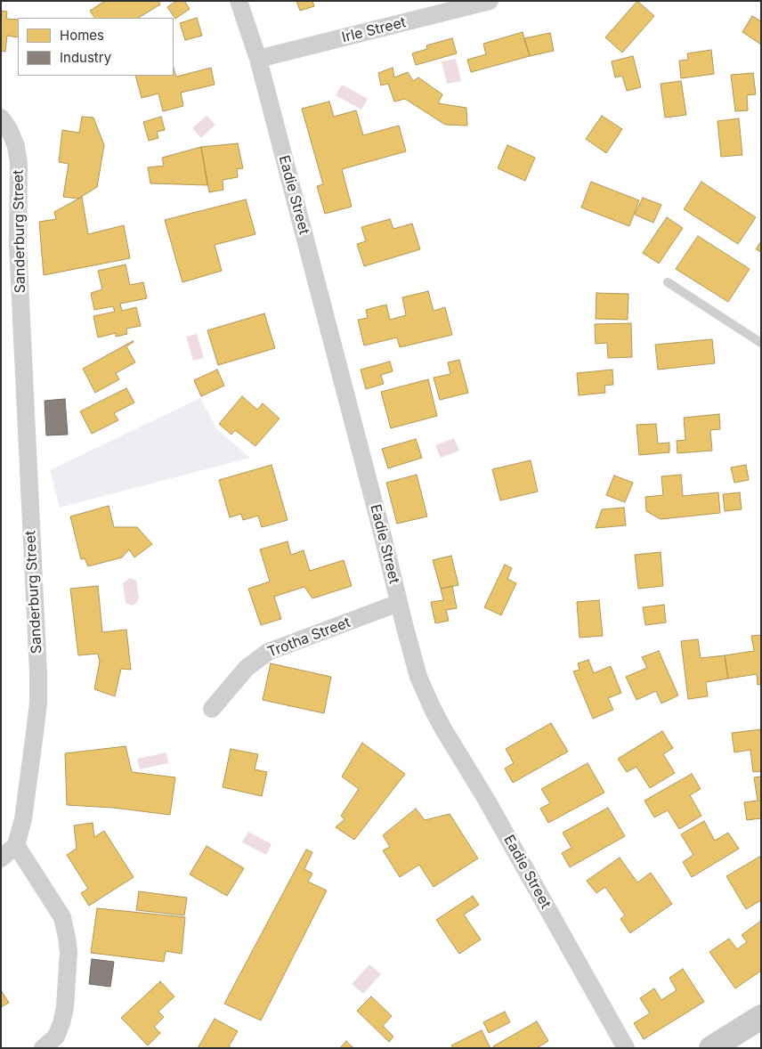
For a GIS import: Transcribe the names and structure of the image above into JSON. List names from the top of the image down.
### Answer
{
  "streets": {
    "street": [
      "Irle Street",
      "Eadie Street",
      "Sanderburg Street",
      "Trotha Street"
    ]
  },
  "crossings": [
    ["Irle Street", "Eadie Street"],
    ["Eadie Street", "Trotha Street"]
  ],
  "legend": ["Homes", "Industry"]
}
